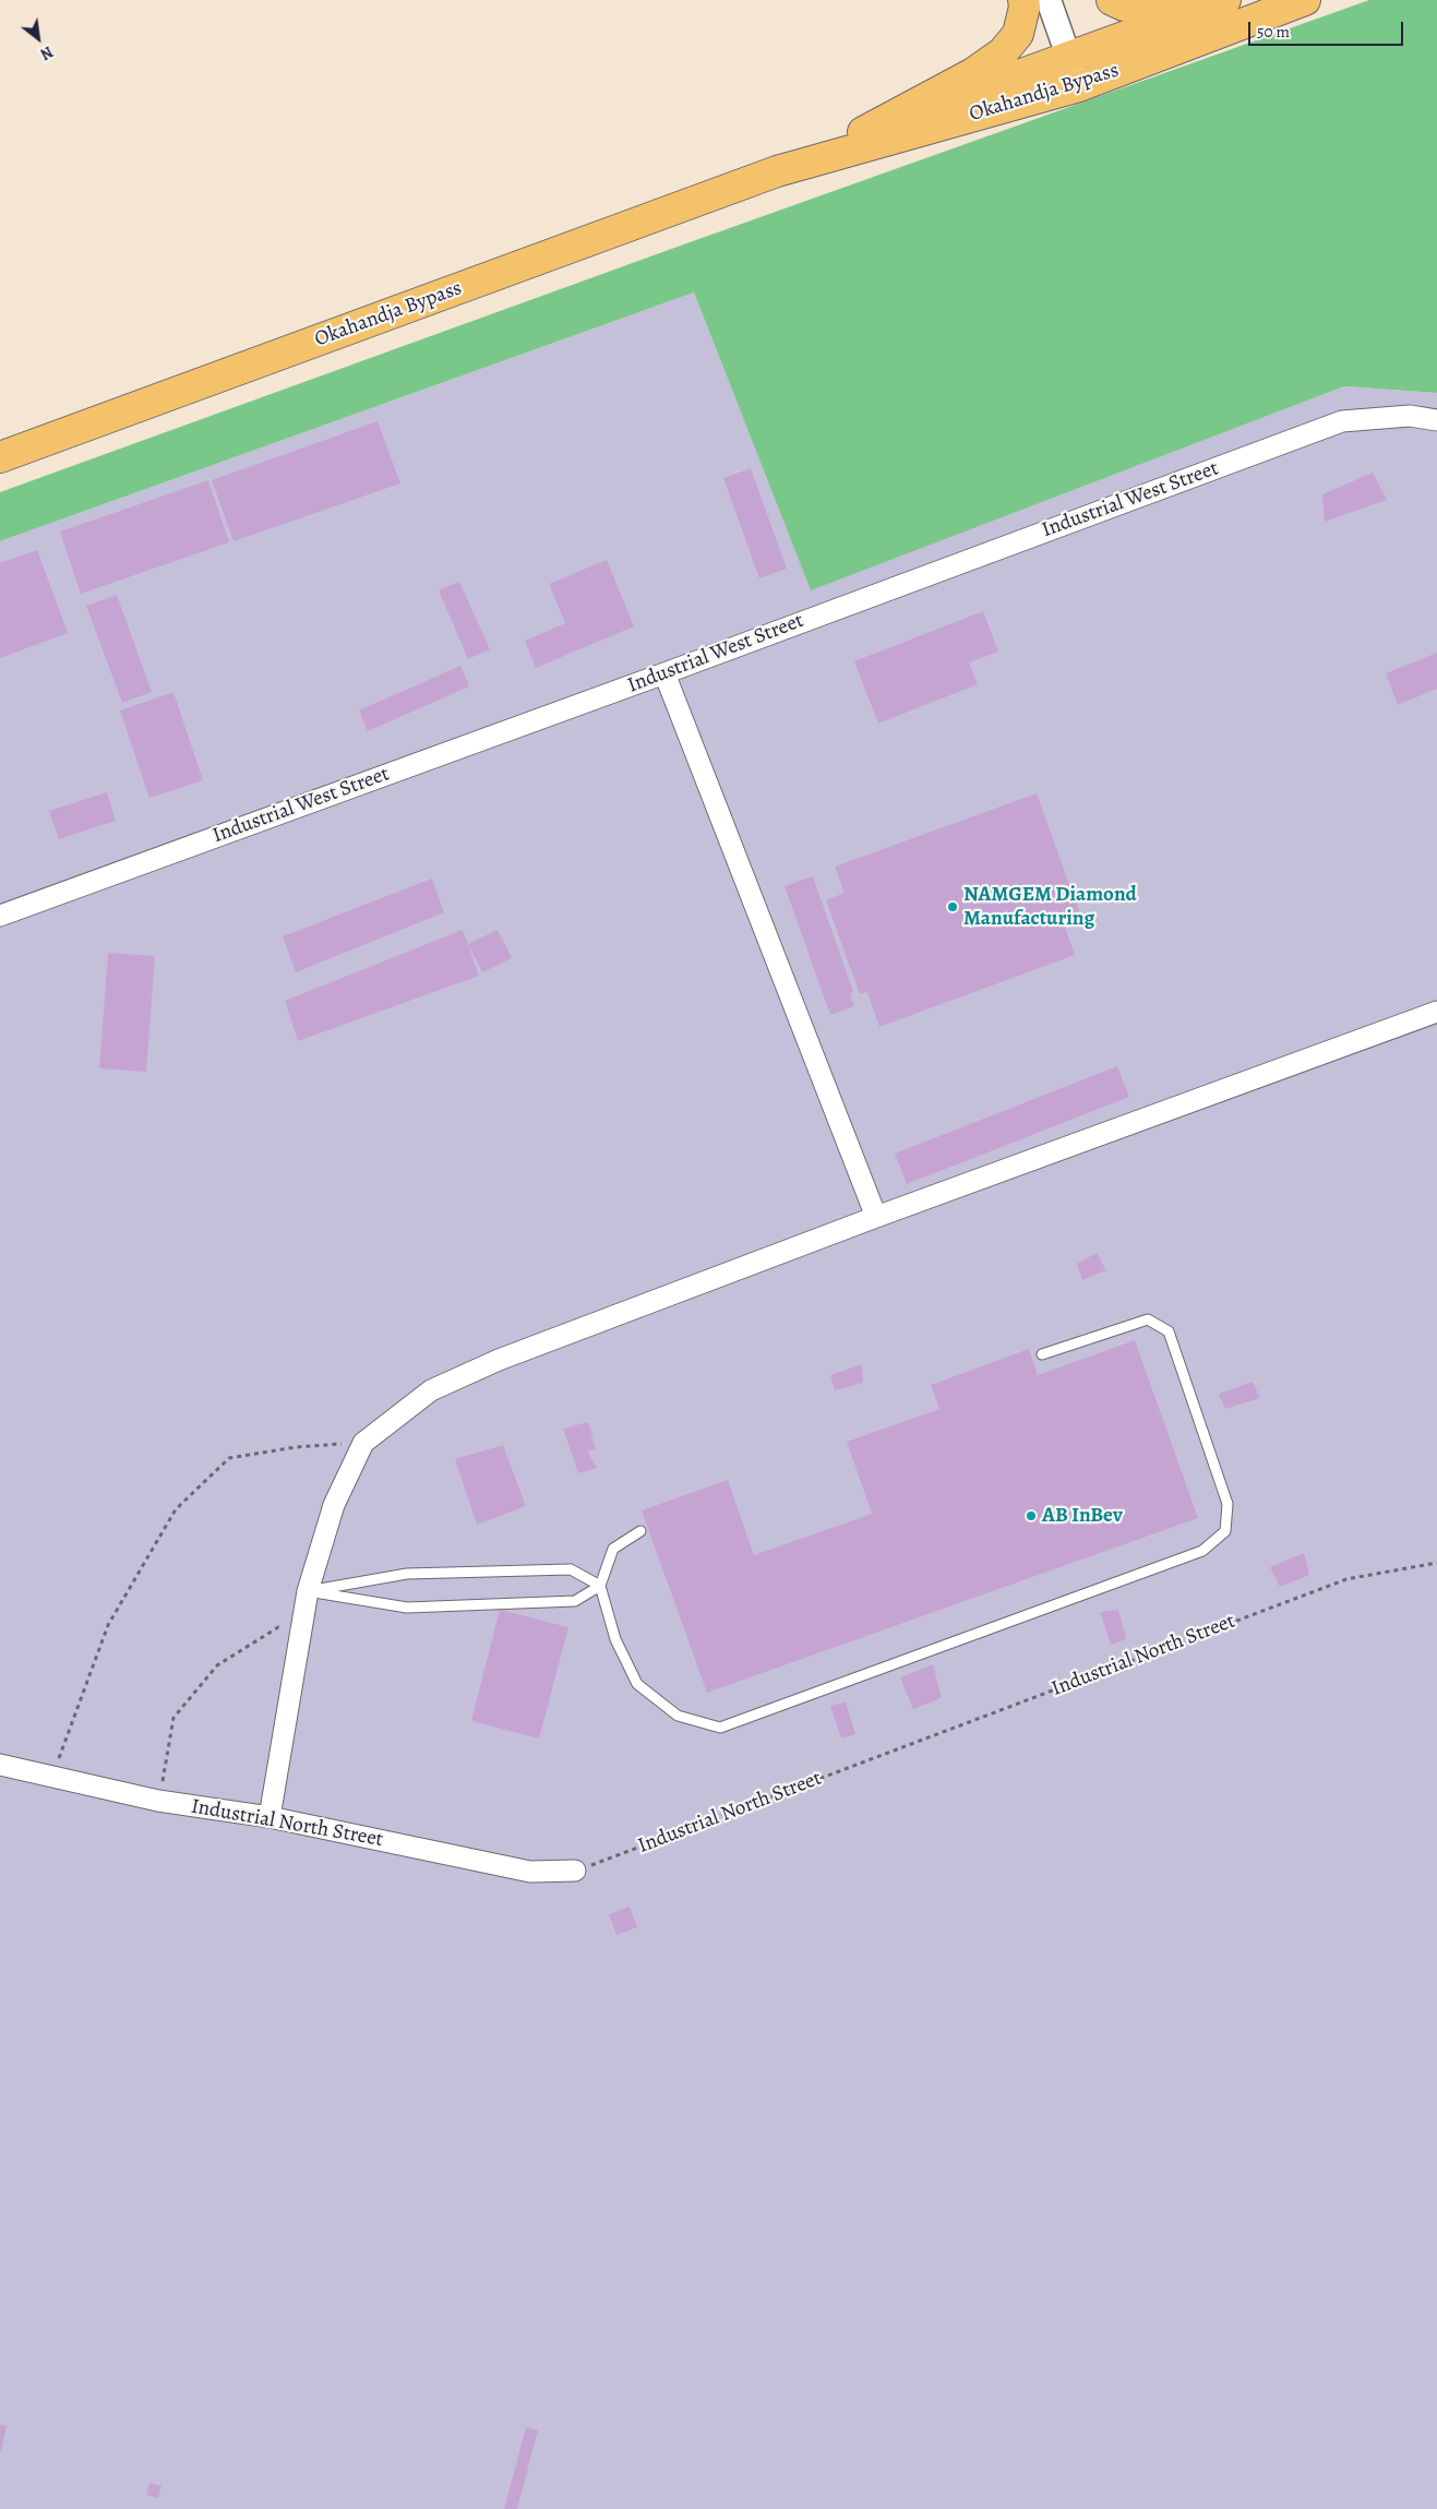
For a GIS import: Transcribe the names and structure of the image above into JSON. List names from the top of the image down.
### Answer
{
  "streets": {
    "highway": ["Okahandja Bypass"],
    "street": ["Industrial West Street", "Industrial North Street"]
  },
  "places": ["NAMGEM Diamond Manufacturing", "AB InBev"],
  "scale_bar": "50 m",
  "north": "bottom right"
}
